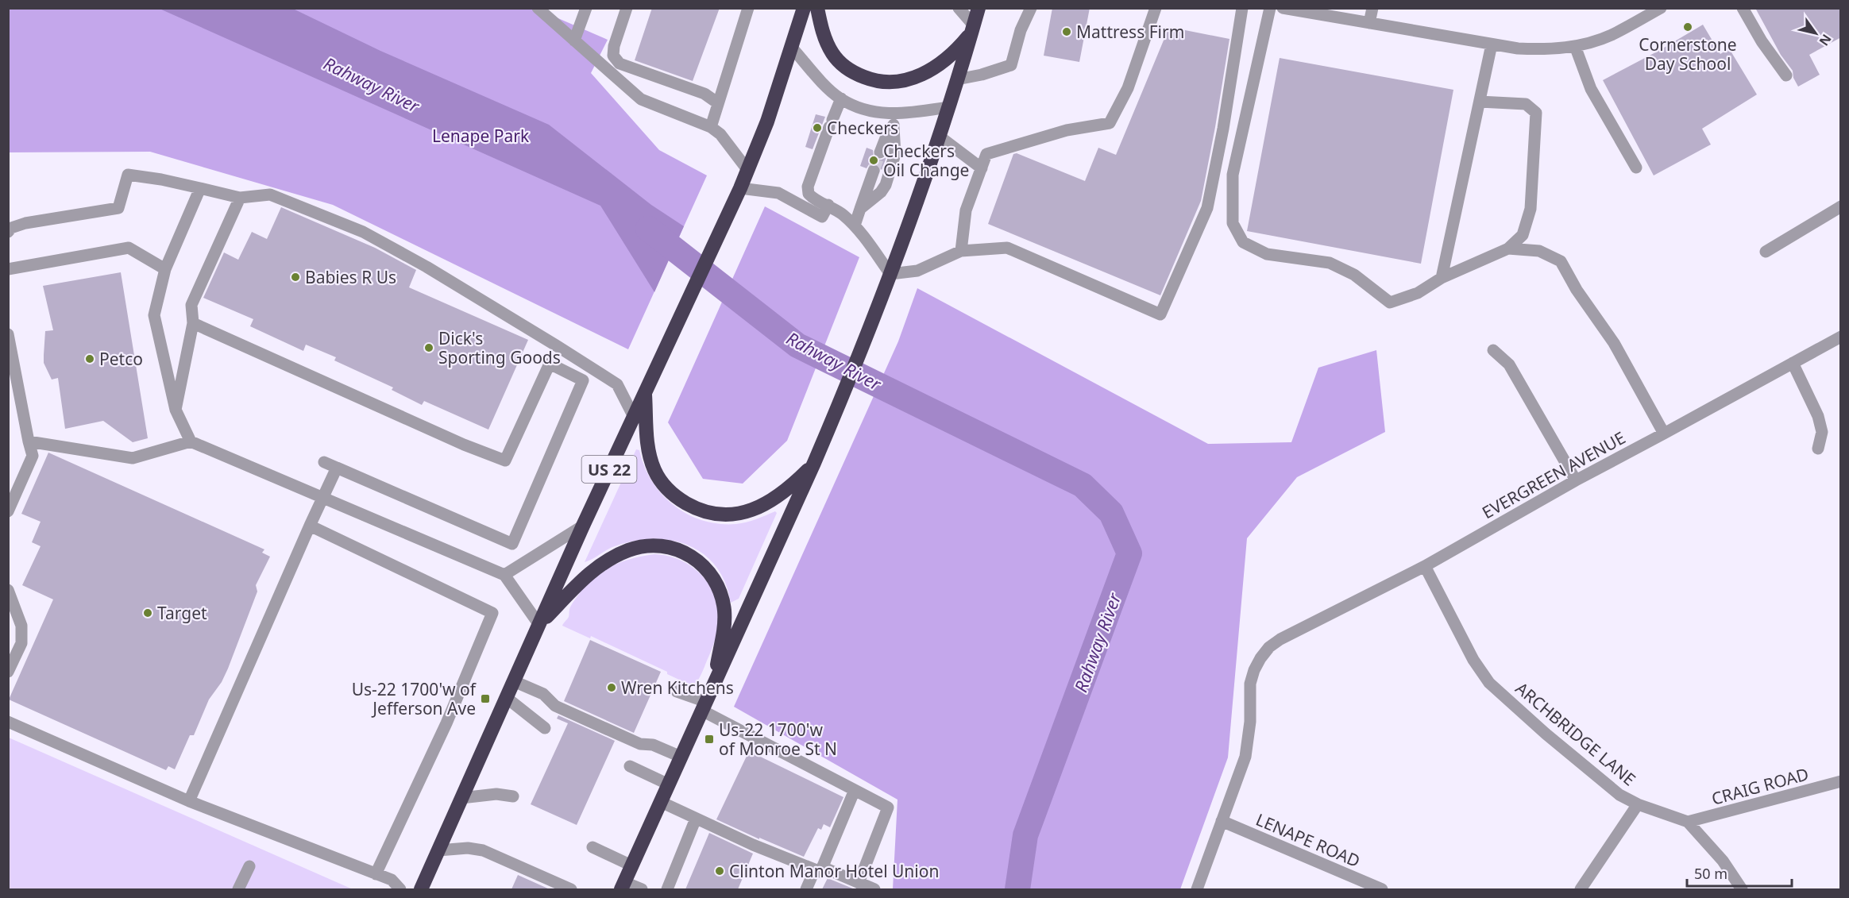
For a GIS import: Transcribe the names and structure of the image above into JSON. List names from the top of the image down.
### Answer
{
  "streets": {
    "highway": ["US 22"],
    "street": [
      "EVERGREEN AVENUE",
      "ARCHBRIDGE LANE",
      "CRAIG ROAD",
      "LENAPE ROAD"
    ]
  },
  "crossings": [
    ["EVERGREEN AVENUE", "ARCHBRIDGE LANE"],
    ["EVERGREEN AVENUE", "LENAPE ROAD"],
    ["ARCHBRIDGE LANE", "CRAIG ROAD"]
  ],
  "water": ["Rahway River"],
  "parks": ["Lenape Park"],
  "places": {
    "other": [
      "Cornerstone Day School",
      "Mattress Firm",
      "Checkers",
      "Checkers Oil Change",
      "Babies R Us",
      "Dick's Sporting Goods",
      "Petco",
      "Target",
      "Wren Kitchens",
      "Clinton Manor Hotel Union"
    ],
    "transit": ["Us-22 1700'w of Jefferson Ave", "Us-22 1700'w of Monroe St N"]
  },
  "scale_bar": "50 m",
  "north": "bottom right"
}
